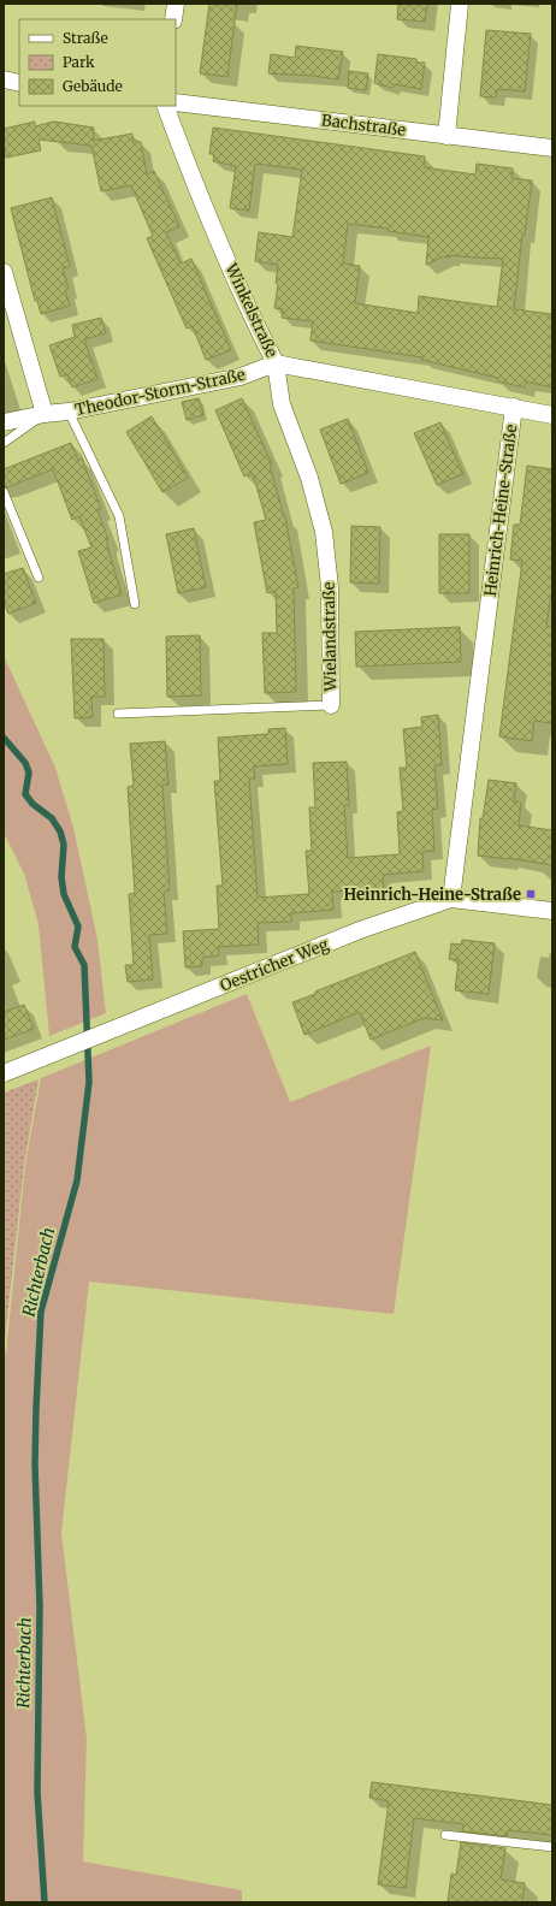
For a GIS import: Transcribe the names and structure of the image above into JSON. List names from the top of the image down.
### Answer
{
  "streets": {
    "street": [
      "Bachstraße",
      "Winkelstraße",
      "Theodor-Storm-Straße",
      "Heinrich-Heine-Straße",
      "Wielandstraße",
      "Oestricher Weg"
    ]
  },
  "crossings": [
    ["Winkelstraße", "Theodor-Storm-Straße"],
    ["Winkelstraße", "Heinrich-Heine-Straße"],
    ["Winkelstraße", "Wielandstraße"],
    ["Theodor-Storm-Straße", "Wielandstraße"],
    ["Heinrich-Heine-Straße", "Oestricher Weg"]
  ],
  "water": ["Richterbach"],
  "places": {
    "transit": ["Heinrich-Heine-Straße"]
  },
  "legend": ["Straße", "Park", "Gebäude"]
}
